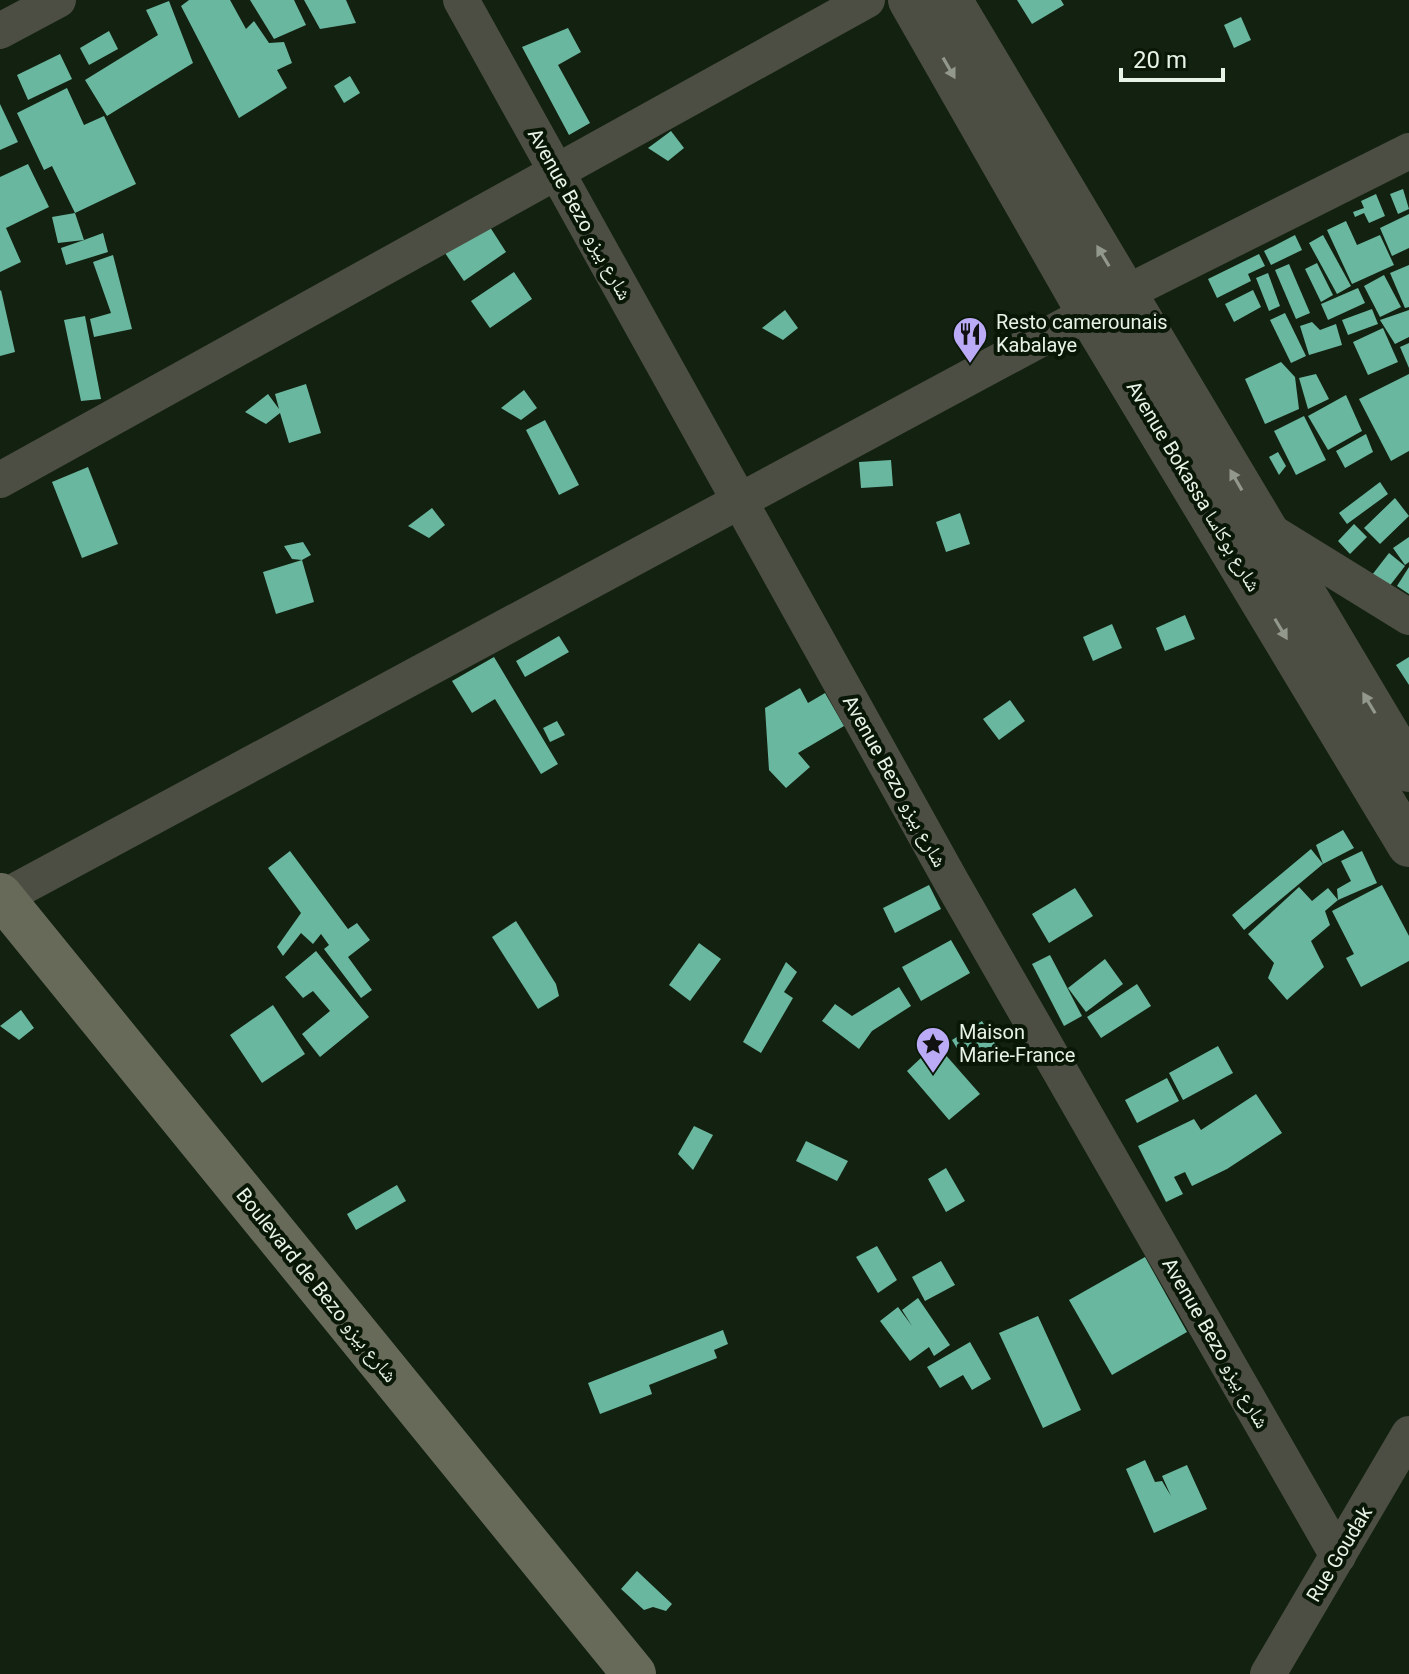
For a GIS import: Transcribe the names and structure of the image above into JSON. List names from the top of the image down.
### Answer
{
  "streets": {
    "main road": ["Boulevard de Bezo شارع بيزو"],
    "street": ["Avenue Bezo شارع بيزو", "Avenue Bokassa شارع بوكاسا", "Rue Goudak"]
  },
  "crossings": [
    ["Avenue Bezo شارع بيزو", "Rue Goudak"]
  ],
  "places": {
    "restaurant": ["Resto camerounais Kabalaye"],
    "place": ["Maison Marie-France"]
  },
  "scale_bar": "20 m"
}
